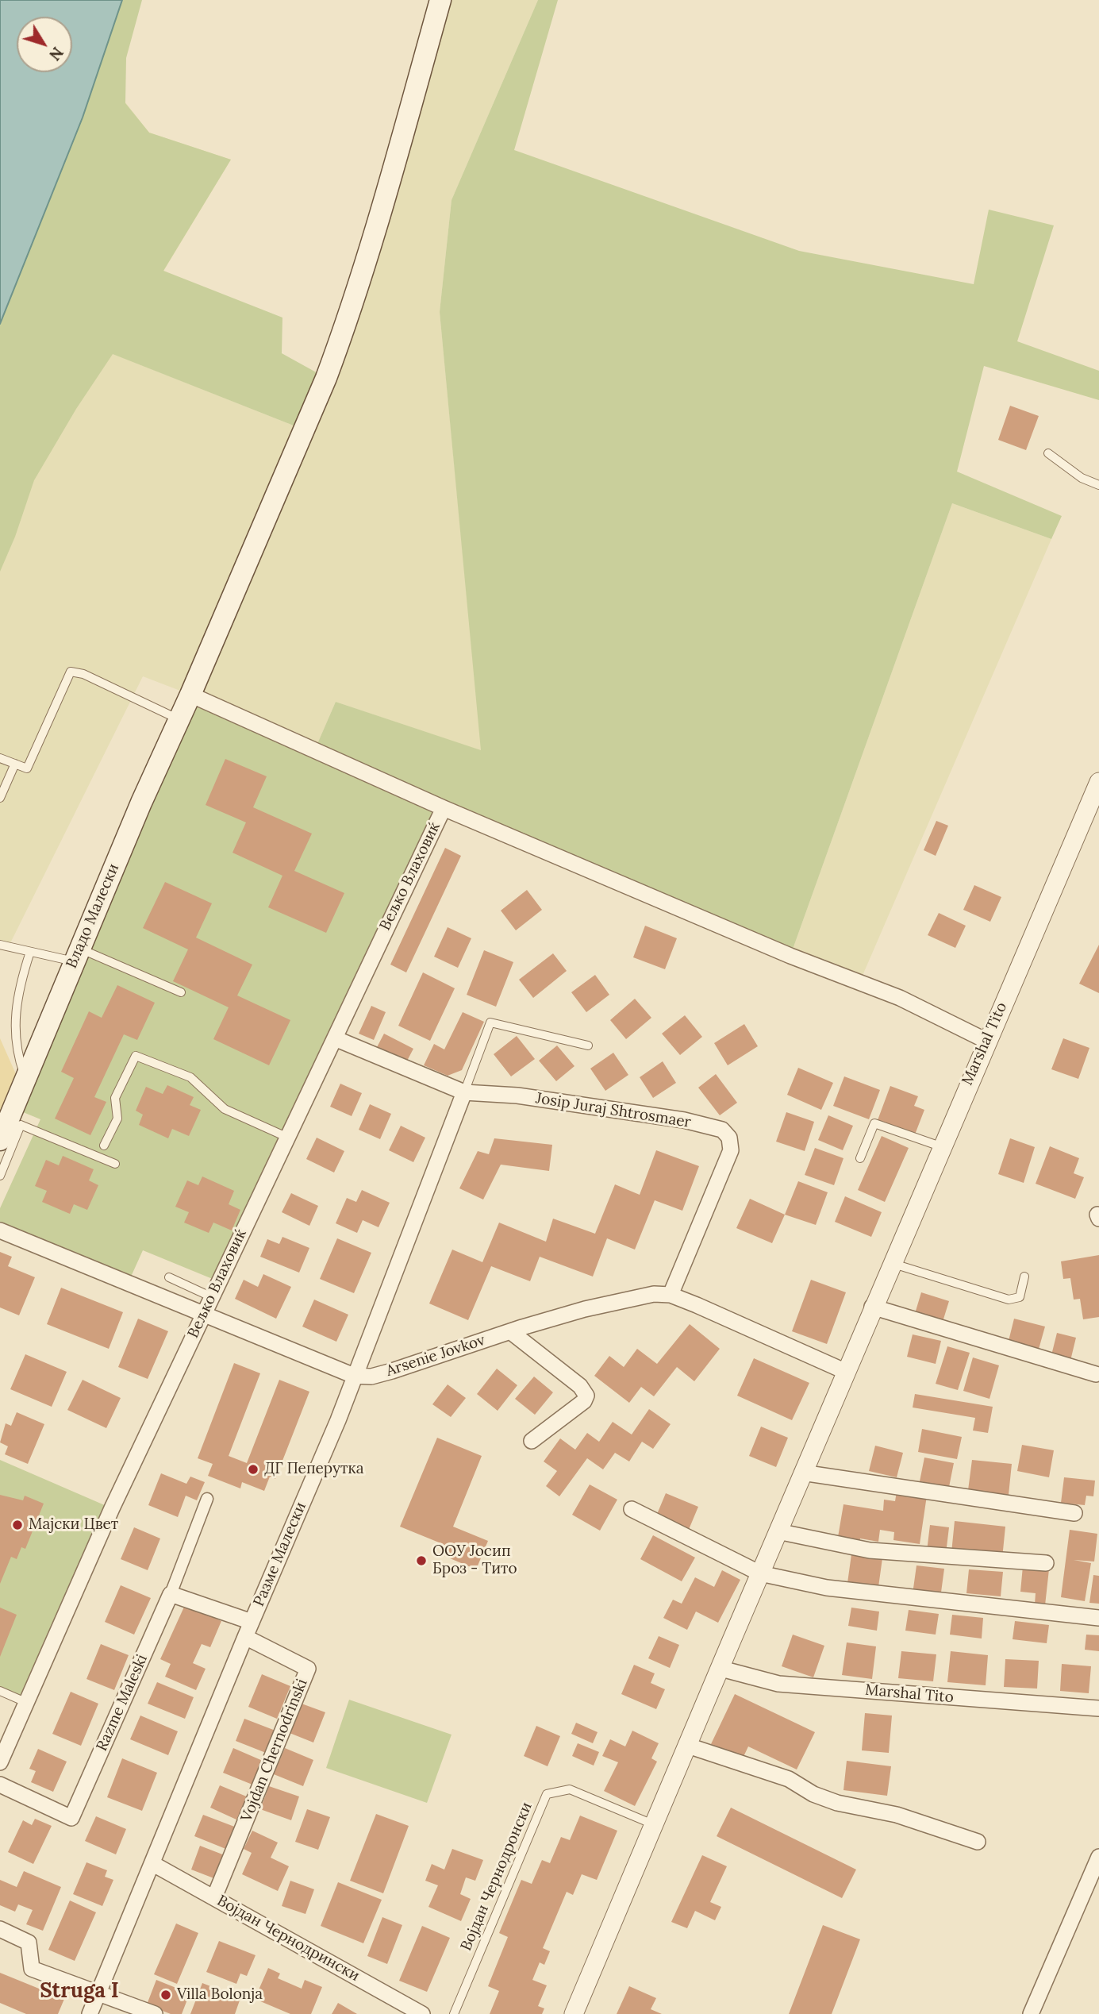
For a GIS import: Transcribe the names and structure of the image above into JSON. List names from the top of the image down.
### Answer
{
  "streets": {
    "main road": ["Владо Малески"],
    "street": [
      "Вељко Влаховиќ",
      "Marshal Tito",
      "Josip Juraj Shtrosmaer",
      "Arsenie Jovkov",
      "Разме Малески",
      "Razme Maleski",
      "Vojdan Chernodrinski",
      "Војдан Чернодрински"
    ],
    "lane": ["Војдан Чернодронски"]
  },
  "crossings": [
    ["Вељко Влаховиќ", "Josip Juraj Shtrosmaer"],
    ["Вељко Влаховиќ", "Arsenie Jovkov"],
    ["Marshal Tito", "Arsenie Jovkov"],
    ["Marshal Tito", "Војдан Чернодронски"],
    ["Josip Juraj Shtrosmaer", "Arsenie Jovkov"],
    ["Josip Juraj Shtrosmaer", "Разме Малески"],
    ["Arsenie Jovkov", "Разме Малески"],
    ["Разме Малески", "Vojdan Chernodrinski"],
    ["Разме Малески", "Војдан Чернодрински"],
    ["Vojdan Chernodrinski", "Војдан Чернодрински"]
  ],
  "districts": ["Struga I"],
  "places": [
    "ДГ Пеперутка",
    "Мајски Цвет",
    "ООУ Јосип Броз - Тито",
    "Villa Bolonja"
  ],
  "north": "bottom right"
}
